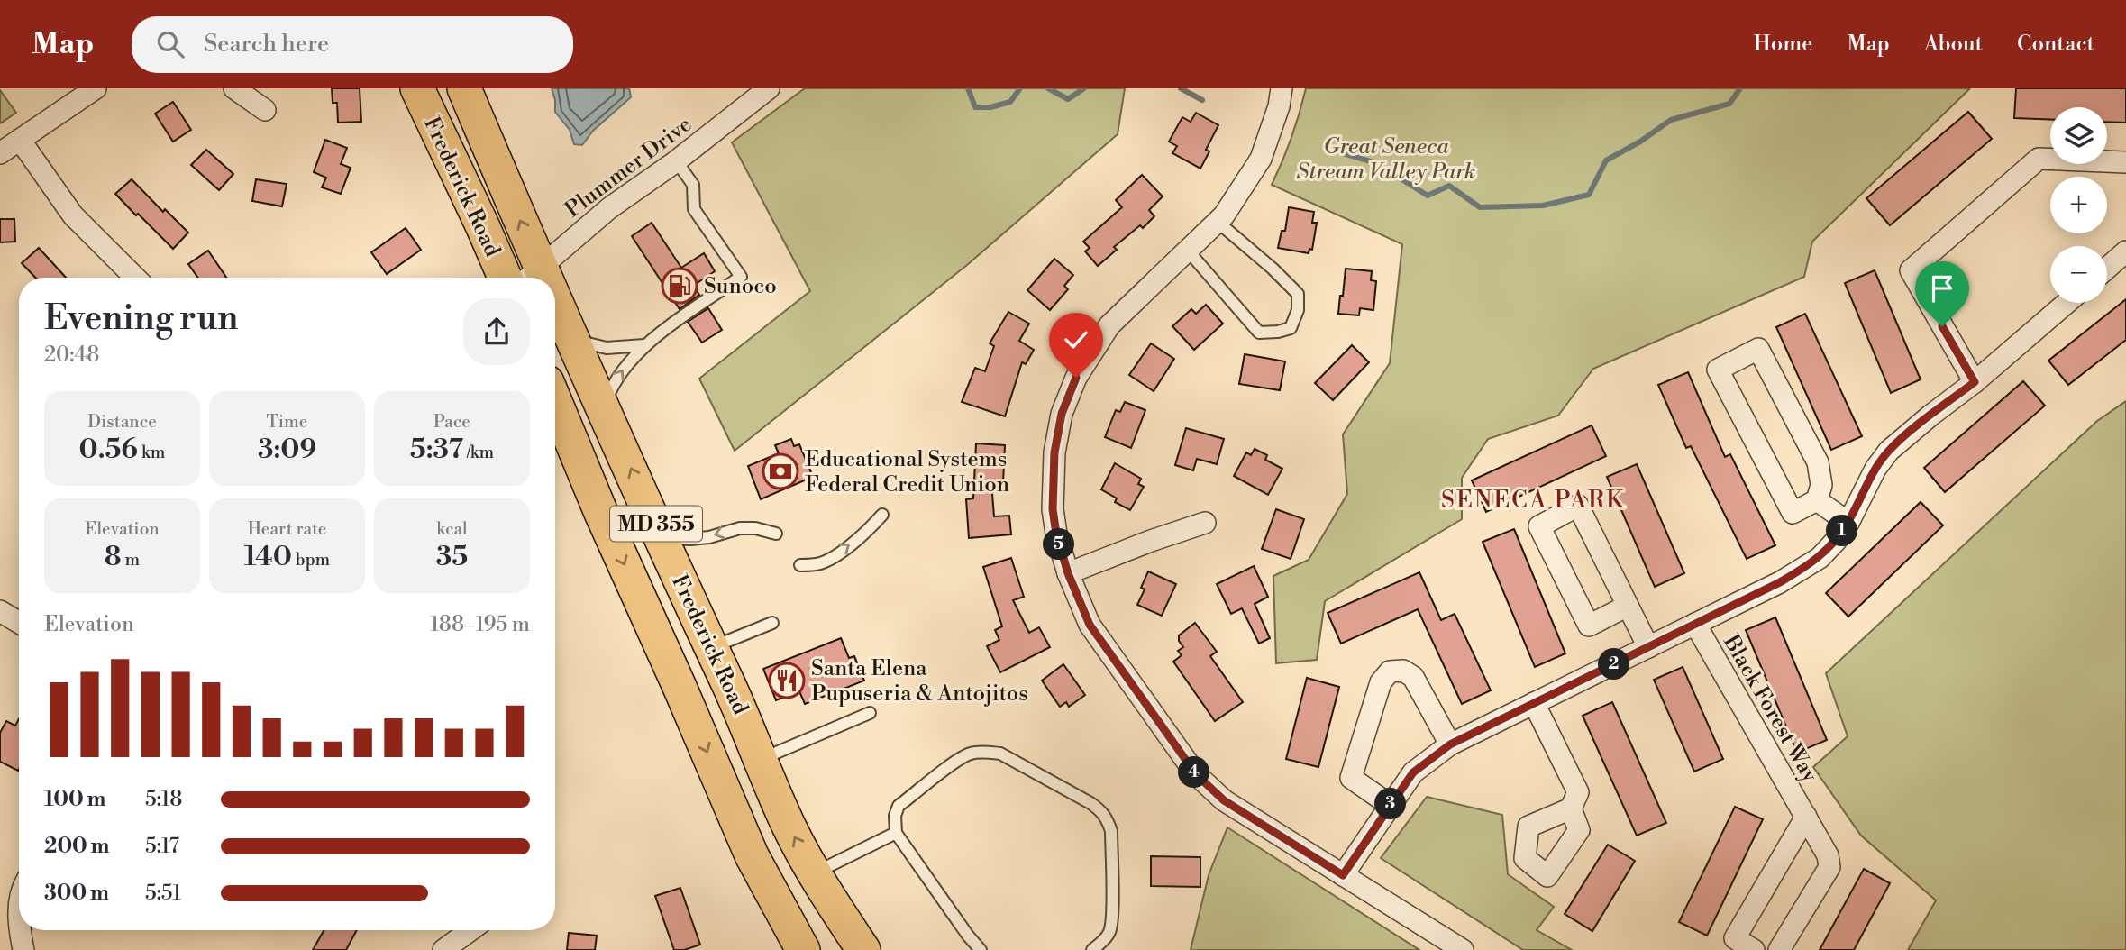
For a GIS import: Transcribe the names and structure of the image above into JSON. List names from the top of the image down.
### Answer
{
  "streets": {
    "main road": ["Frederick Road", "MD 355"],
    "street": ["Plummer Drive", "Black Forest Way"]
  },
  "crossings": [
    ["Plummer Drive", "Frederick Road"]
  ],
  "districts": ["SENECA PARK"],
  "parks": ["Great Seneca Stream Valley Park"],
  "places": {
    "fuel station": ["Sunoco"],
    "bank": ["Educational Systems Federal Credit Union"],
    "restaurant": ["Santa Elena Pupuseria & Antojitos"]
  },
  "page": {
    "header": "Map",
    "search": "Search here",
    "nav": [
      "Home",
      "Map",
      "About",
      "Contact"
    ],
    "map_buttons": ["+", "−"],
    "heading": ["Evening run", "20:48"],
    "stats": [
      ["Distance", "0.56 km"],
      ["Time", "3:09"],
      ["Pace", "5:37 /km"],
      ["Elevation", "8 m"],
      ["Heart rate", "140 bpm"],
      ["kcal", "35"]
    ],
    "pins": [
      "1",
      "5",
      "2",
      "4",
      "3"
    ],
    "chart": ["Elevation", "188–195 m"],
    "list": [
      {
        "name": "100 m",
        "note": "5:18"
      },
      {
        "name": "200 m",
        "note": "5:17"
      },
      {
        "name": "300 m",
        "note": "5:51"
      }
    ]
  }
}
